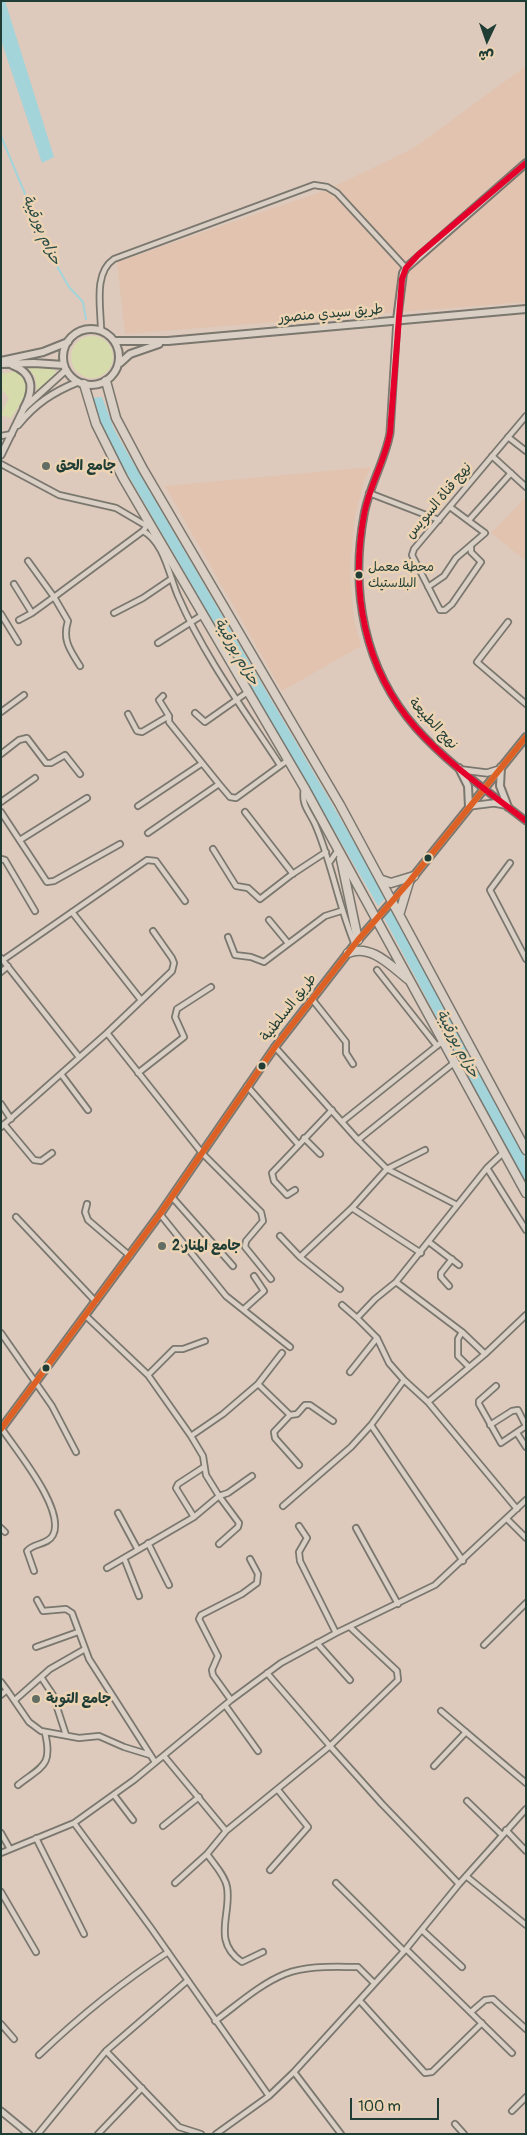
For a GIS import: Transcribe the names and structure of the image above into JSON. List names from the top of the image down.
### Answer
{
  "streets": {
    "main road": ["طريق سيدي منصور", "طريق السلطنية"],
    "street": ["نهج قناة السويس", "نهج الطبيعة"]
  },
  "crossings": [
    ["طريق سيدي منصور", "نهج الطبيعة"],
    ["نهج الطبيعة", "طريق السلطنية"]
  ],
  "water": ["حزام بورقيبة"],
  "places": [
    "جامع الحق",
    "محطة معمل البلاستيك",
    "جامع المنار 2",
    "جامع التوبة"
  ],
  "scale_bar": "100 m",
  "north": "bottom"
}
